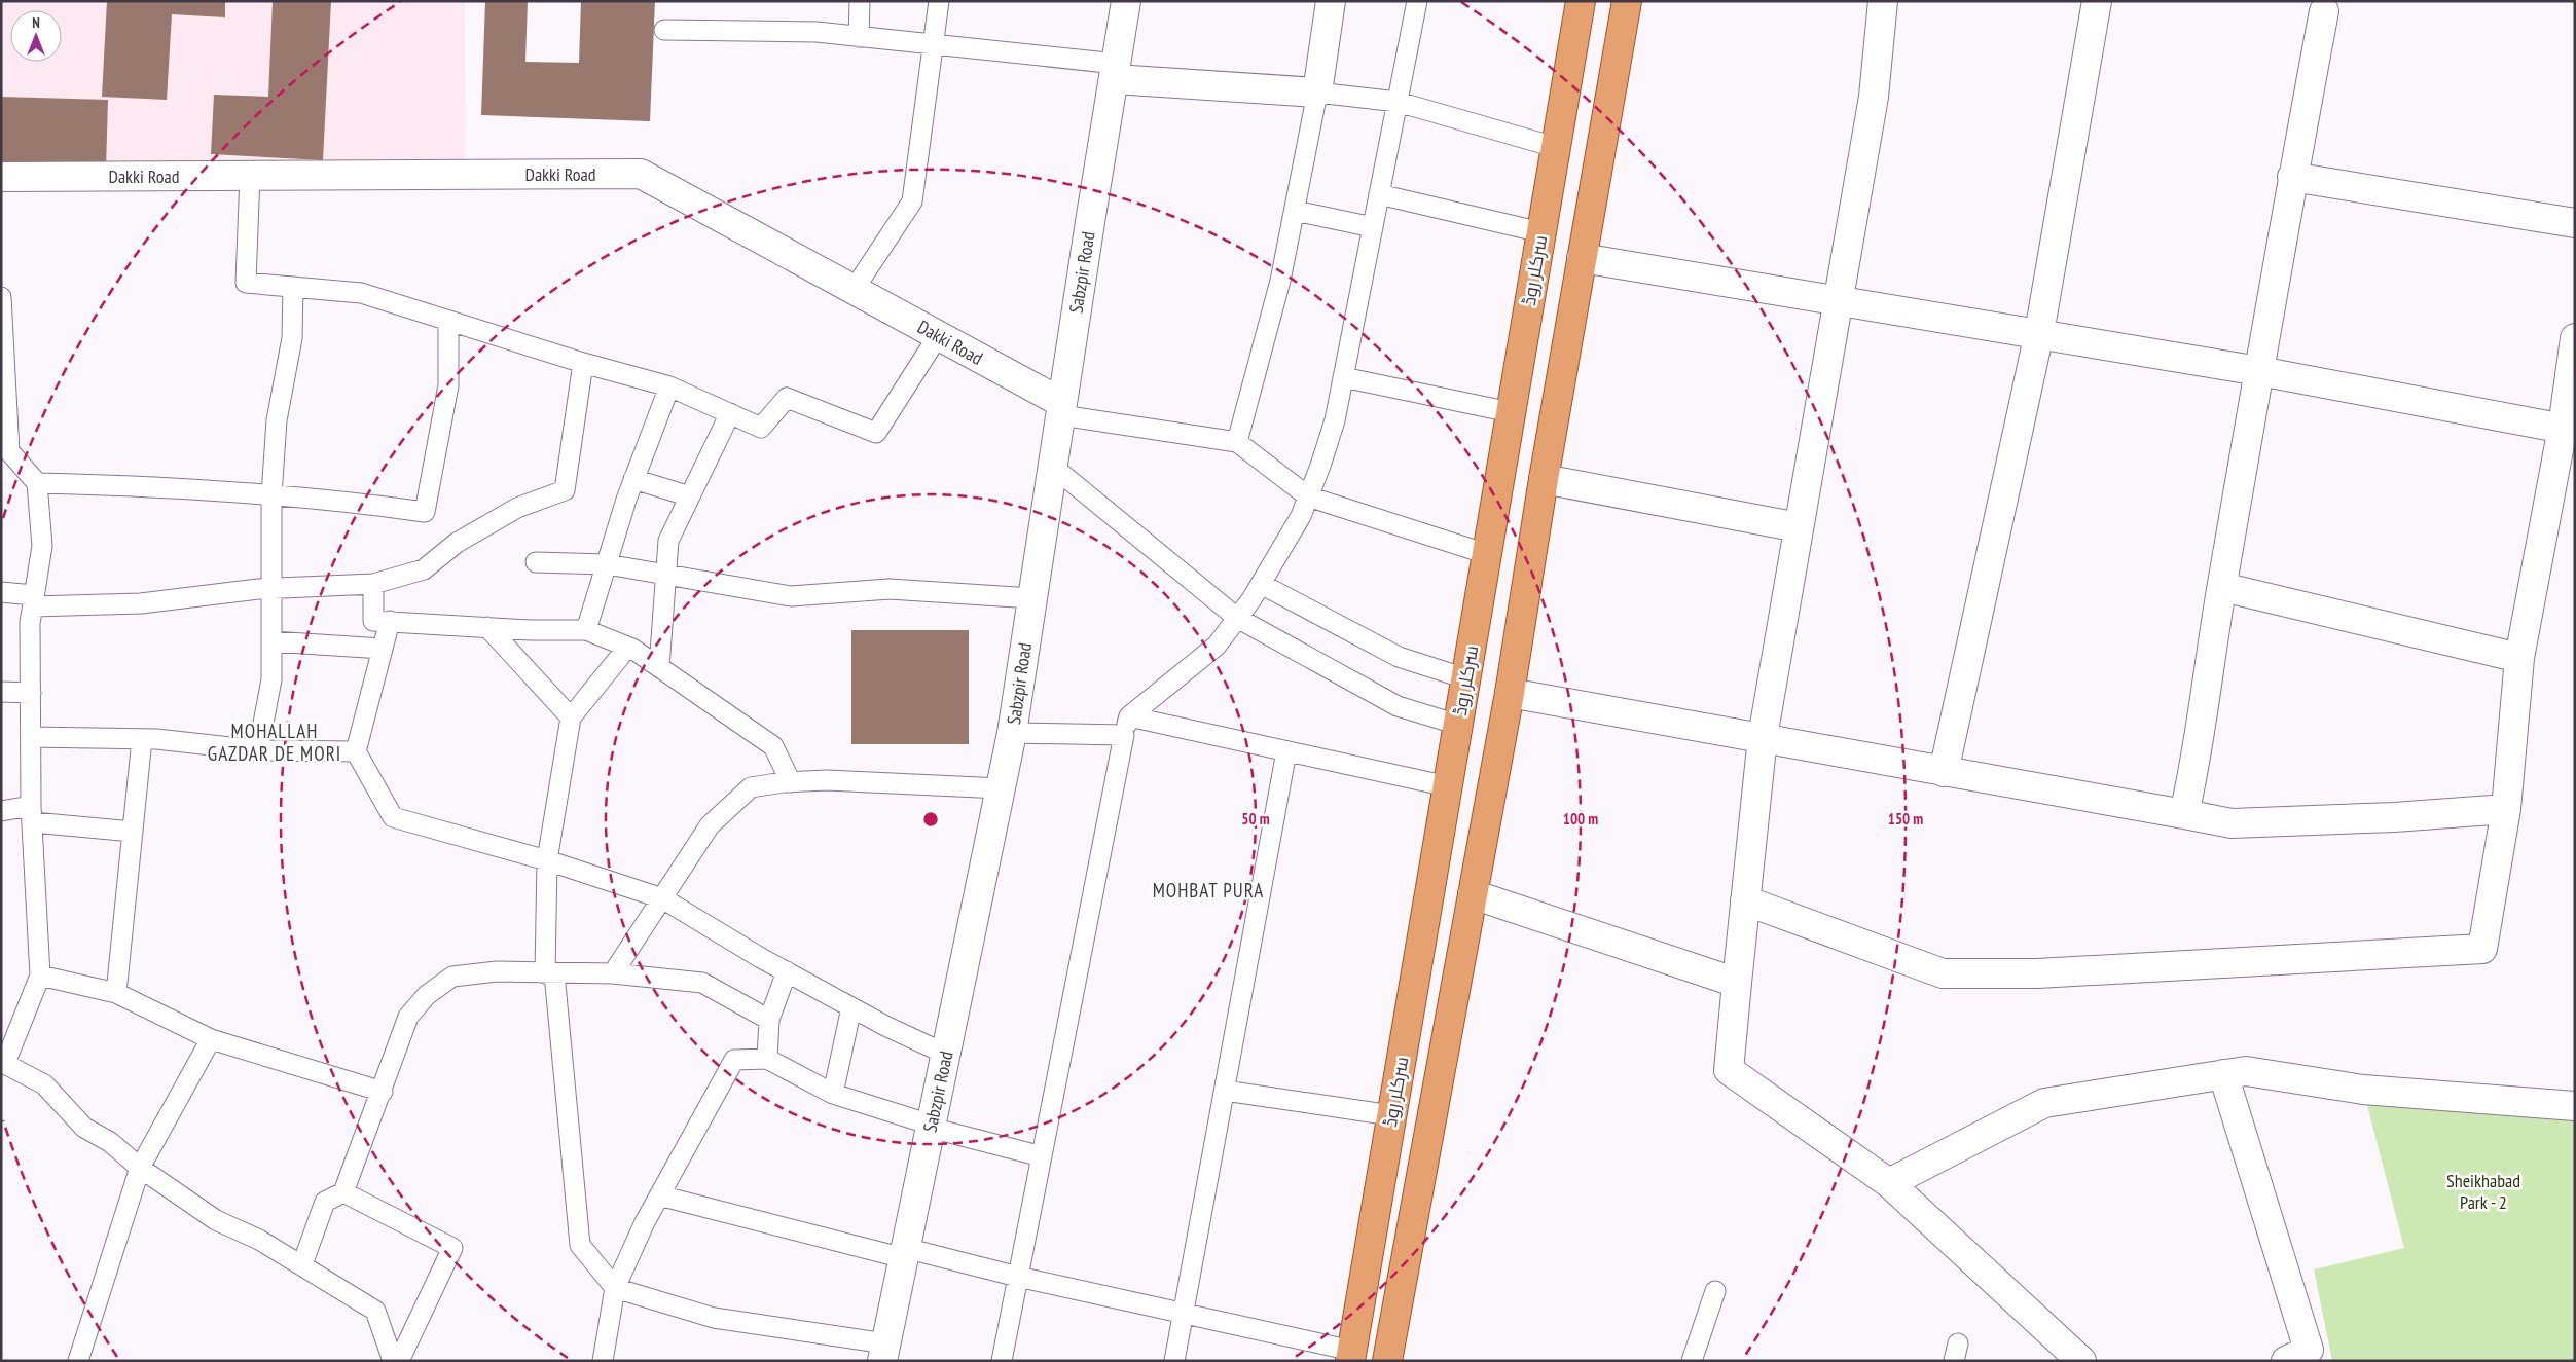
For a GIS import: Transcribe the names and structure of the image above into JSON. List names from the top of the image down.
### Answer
{
  "streets": {
    "main road": ["سرکلر روڈ"],
    "street": ["Dakki Road", "Sabzpir Road"]
  },
  "crossings": [
    ["Dakki Road", "Sabzpir Road"]
  ],
  "districts": ["MOHALLAH GAZDAR DE MORI", "MOHBAT PURA"],
  "parks": ["Sheikhabad Park - 2"],
  "north": "top",
  "rings": ["50 m", "100 m", "150 m"]
}
